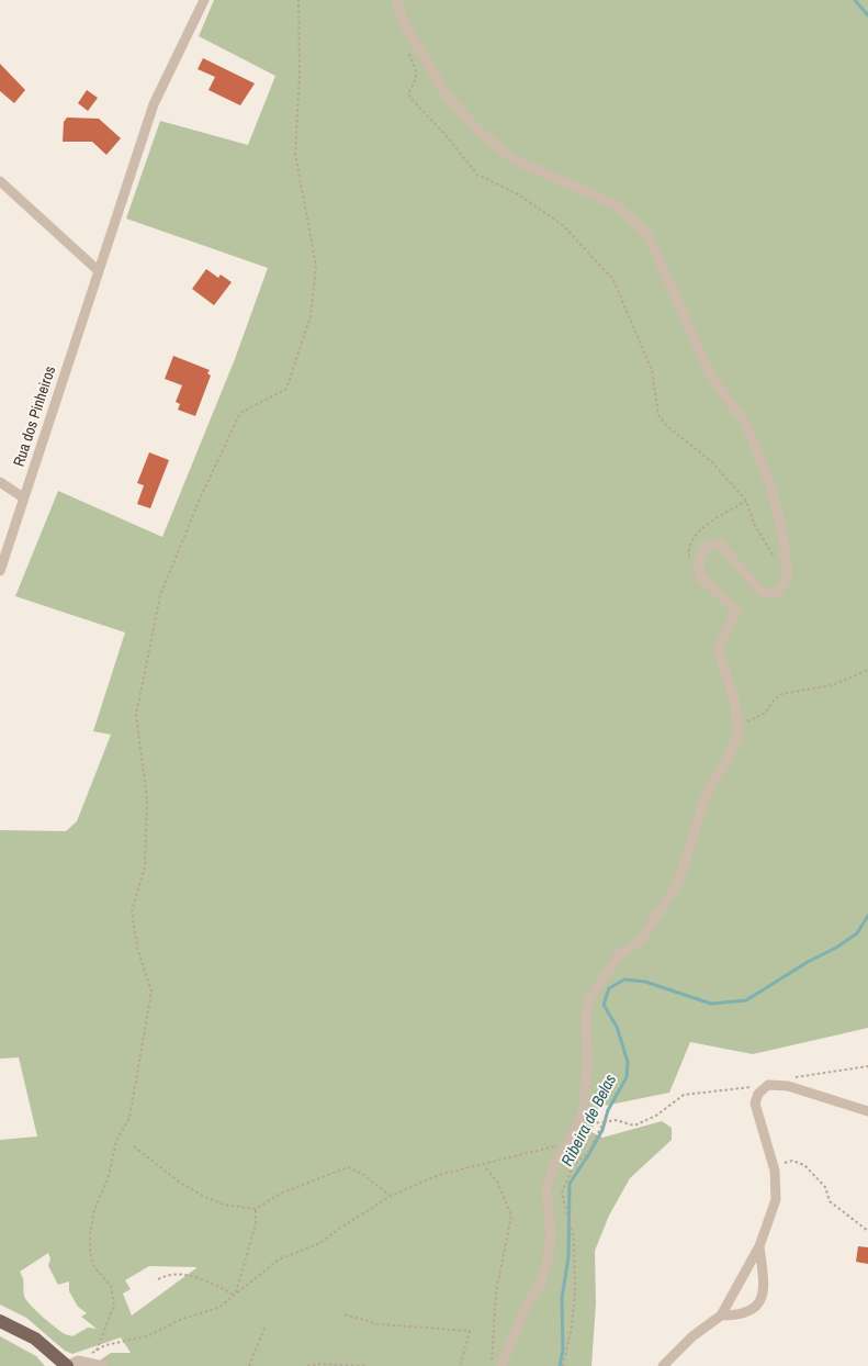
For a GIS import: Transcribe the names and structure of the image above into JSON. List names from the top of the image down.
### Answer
{
  "streets": {
    "street": ["Rua dos Pinheiros"]
  },
  "water": ["Ribeira de Belas"]
}
